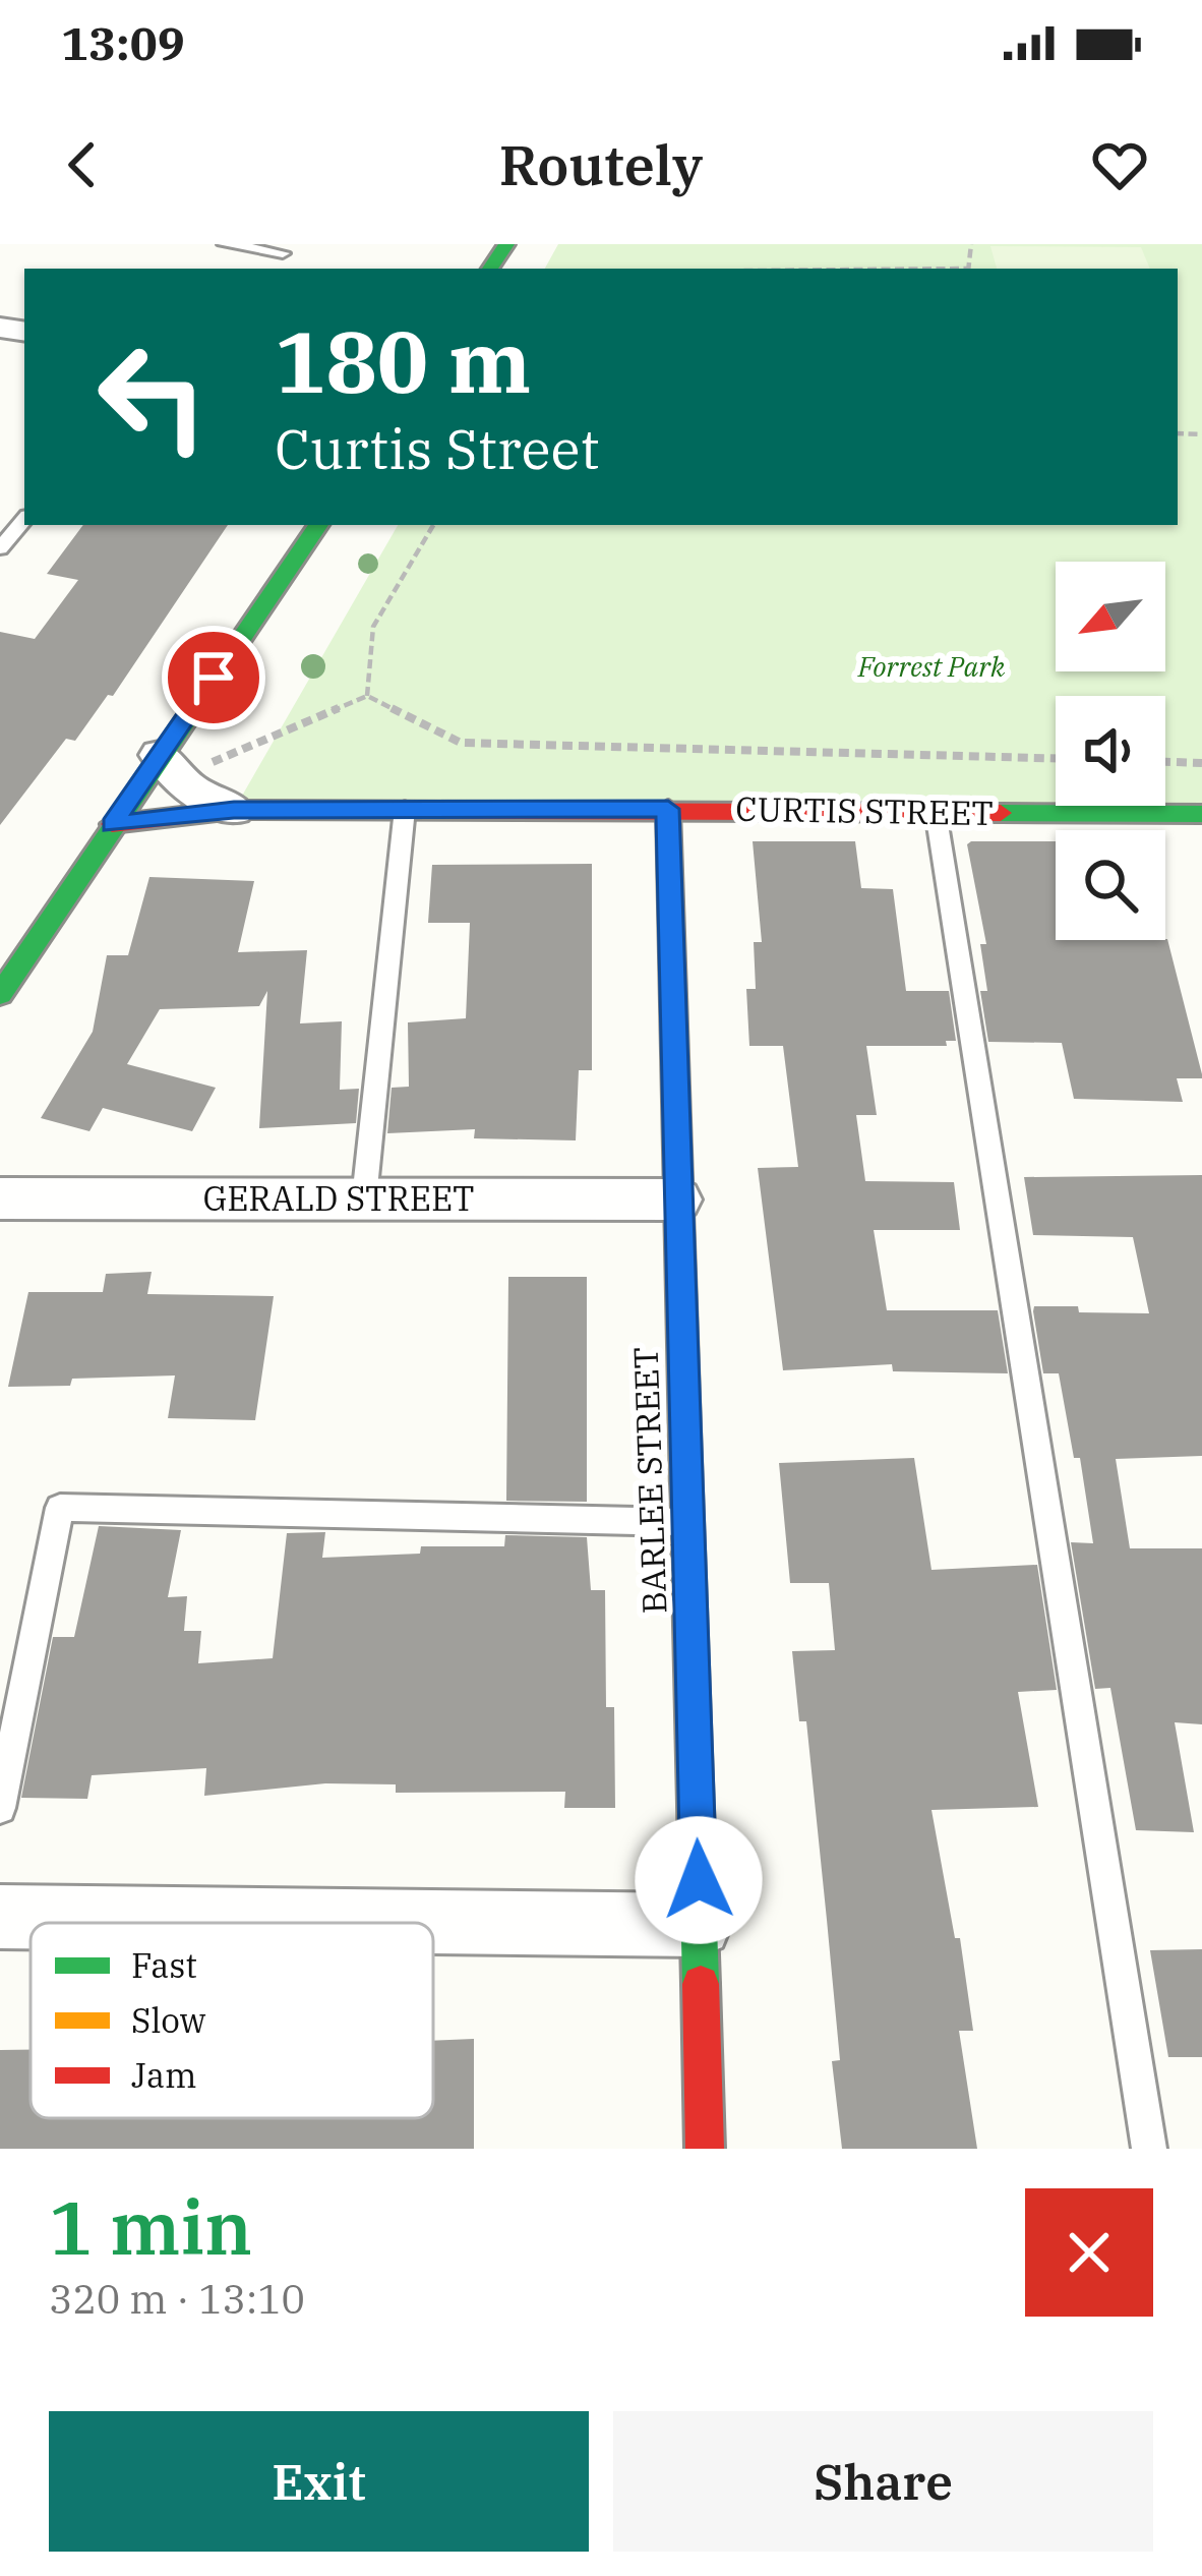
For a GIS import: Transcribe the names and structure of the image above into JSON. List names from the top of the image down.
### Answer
{
  "streets": {
    "street": ["CURTIS STREET", "GERALD STREET", "BARLEE STREET"]
  },
  "crossings": [
    ["CURTIS STREET", "BARLEE STREET"],
    ["GERALD STREET", "BARLEE STREET"]
  ],
  "parks": ["Forrest Park"],
  "legend": ["Fast", "Slow", "Jam"],
  "north": "bottom left",
  "page": {
    "status": "13:09",
    "header": "Routely",
    "turn": ["180 m", "Curtis Street"],
    "heading": ["1 min", "320 m · 13:10"],
    "buttons": ["Exit", "Share"]
  }
}
